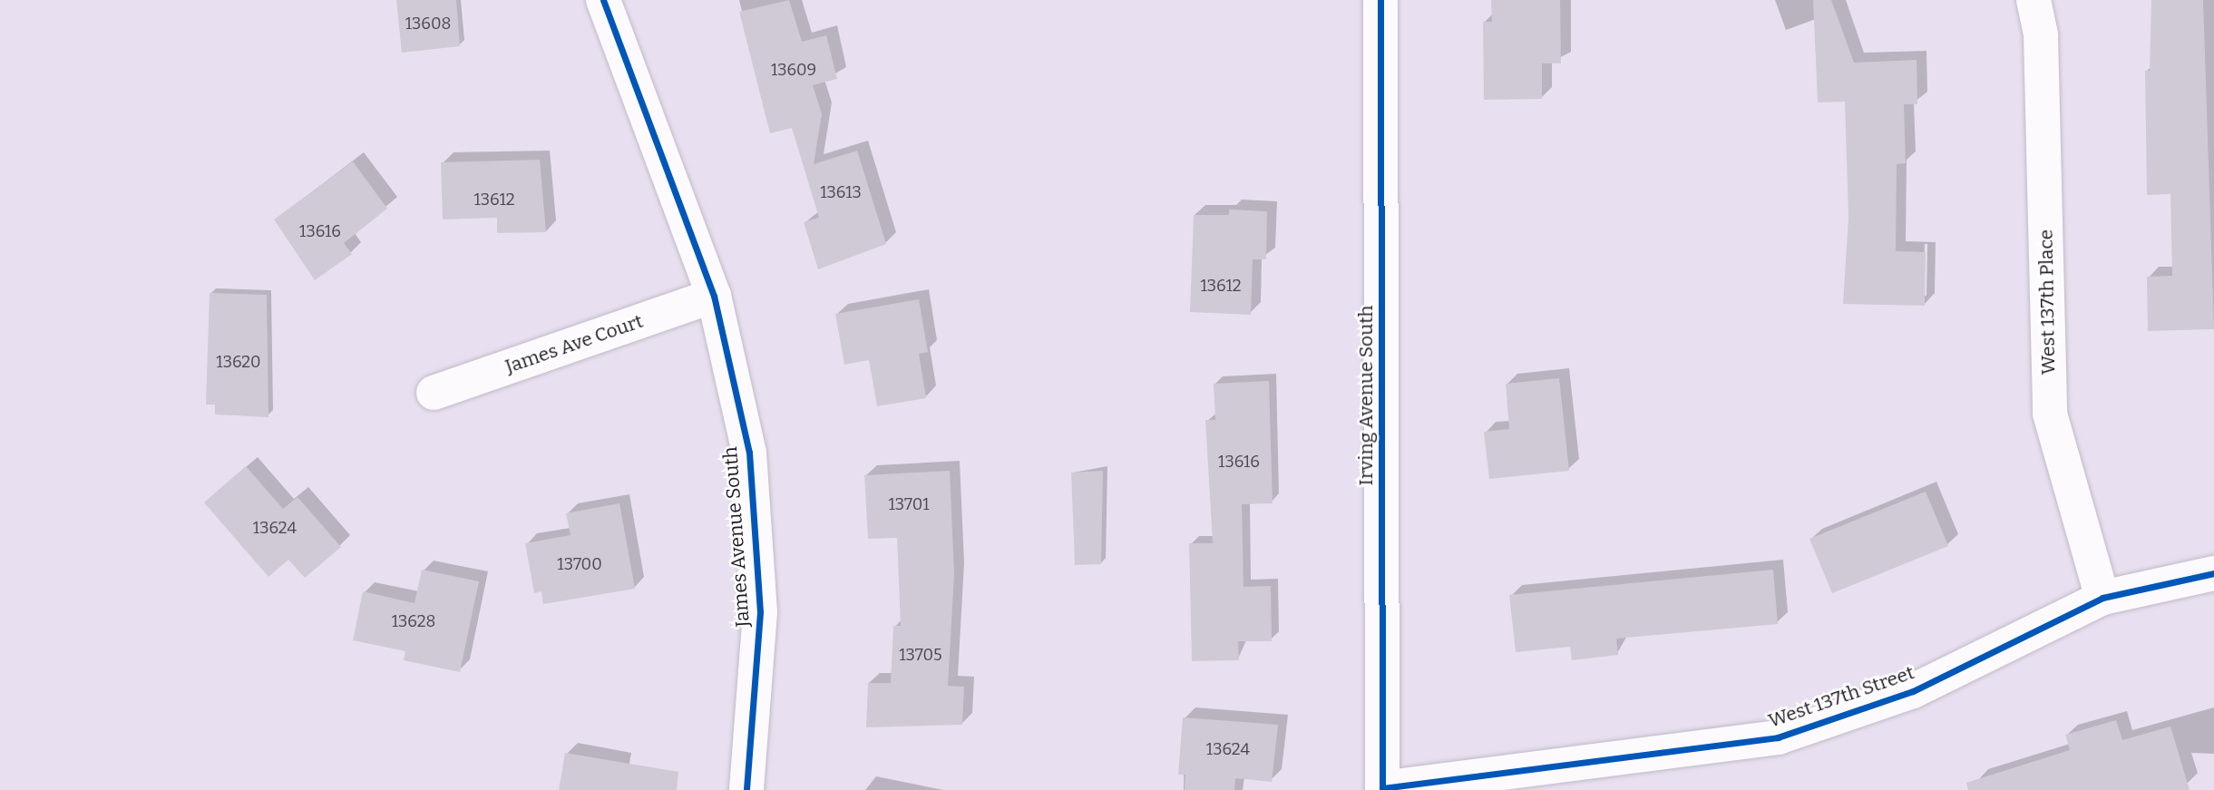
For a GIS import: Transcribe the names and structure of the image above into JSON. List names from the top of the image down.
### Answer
{
  "streets": {
    "street": [
      "West 137th Place",
      "James Ave Court",
      "Irving Avenue South",
      "James Avenue South",
      "West 137th Street"
    ]
  },
  "crossings": [
    ["West 137th Place", "West 137th Street"],
    ["James Ave Court", "James Avenue South"],
    ["Irving Avenue South", "West 137th Street"]
  ],
  "house_numbers": [
    "13608",
    "13609",
    "13613",
    "13612",
    "13616",
    "13612",
    "13620",
    "13616",
    "13701",
    "13624",
    "13700",
    "13628",
    "13705",
    "13624"
  ]
}
